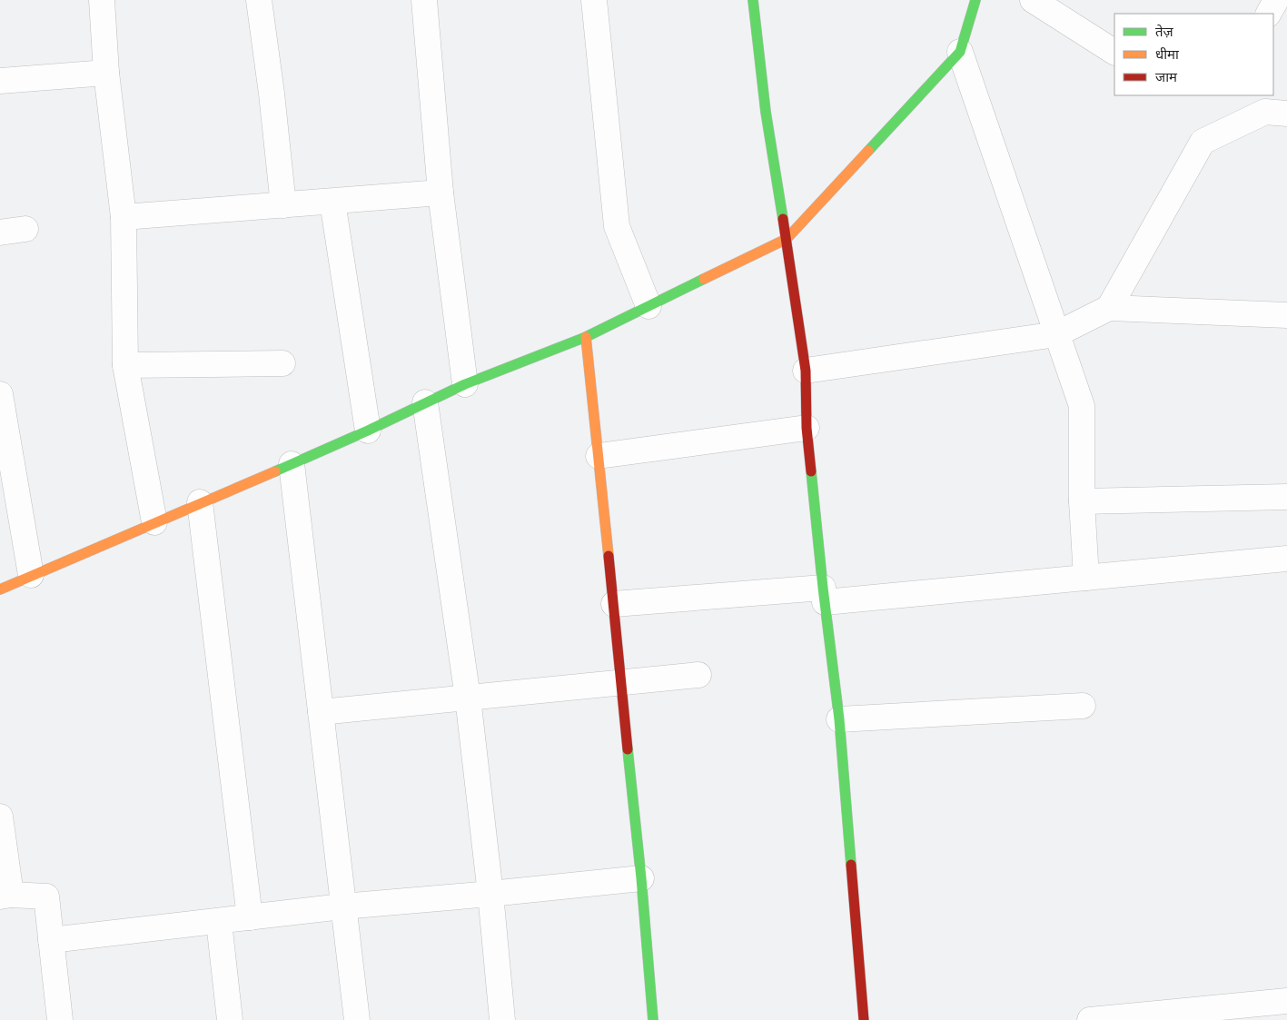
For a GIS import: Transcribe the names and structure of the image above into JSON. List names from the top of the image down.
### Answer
{
  "legend": ["तेज़", "धीमा", "जाम"]
}
